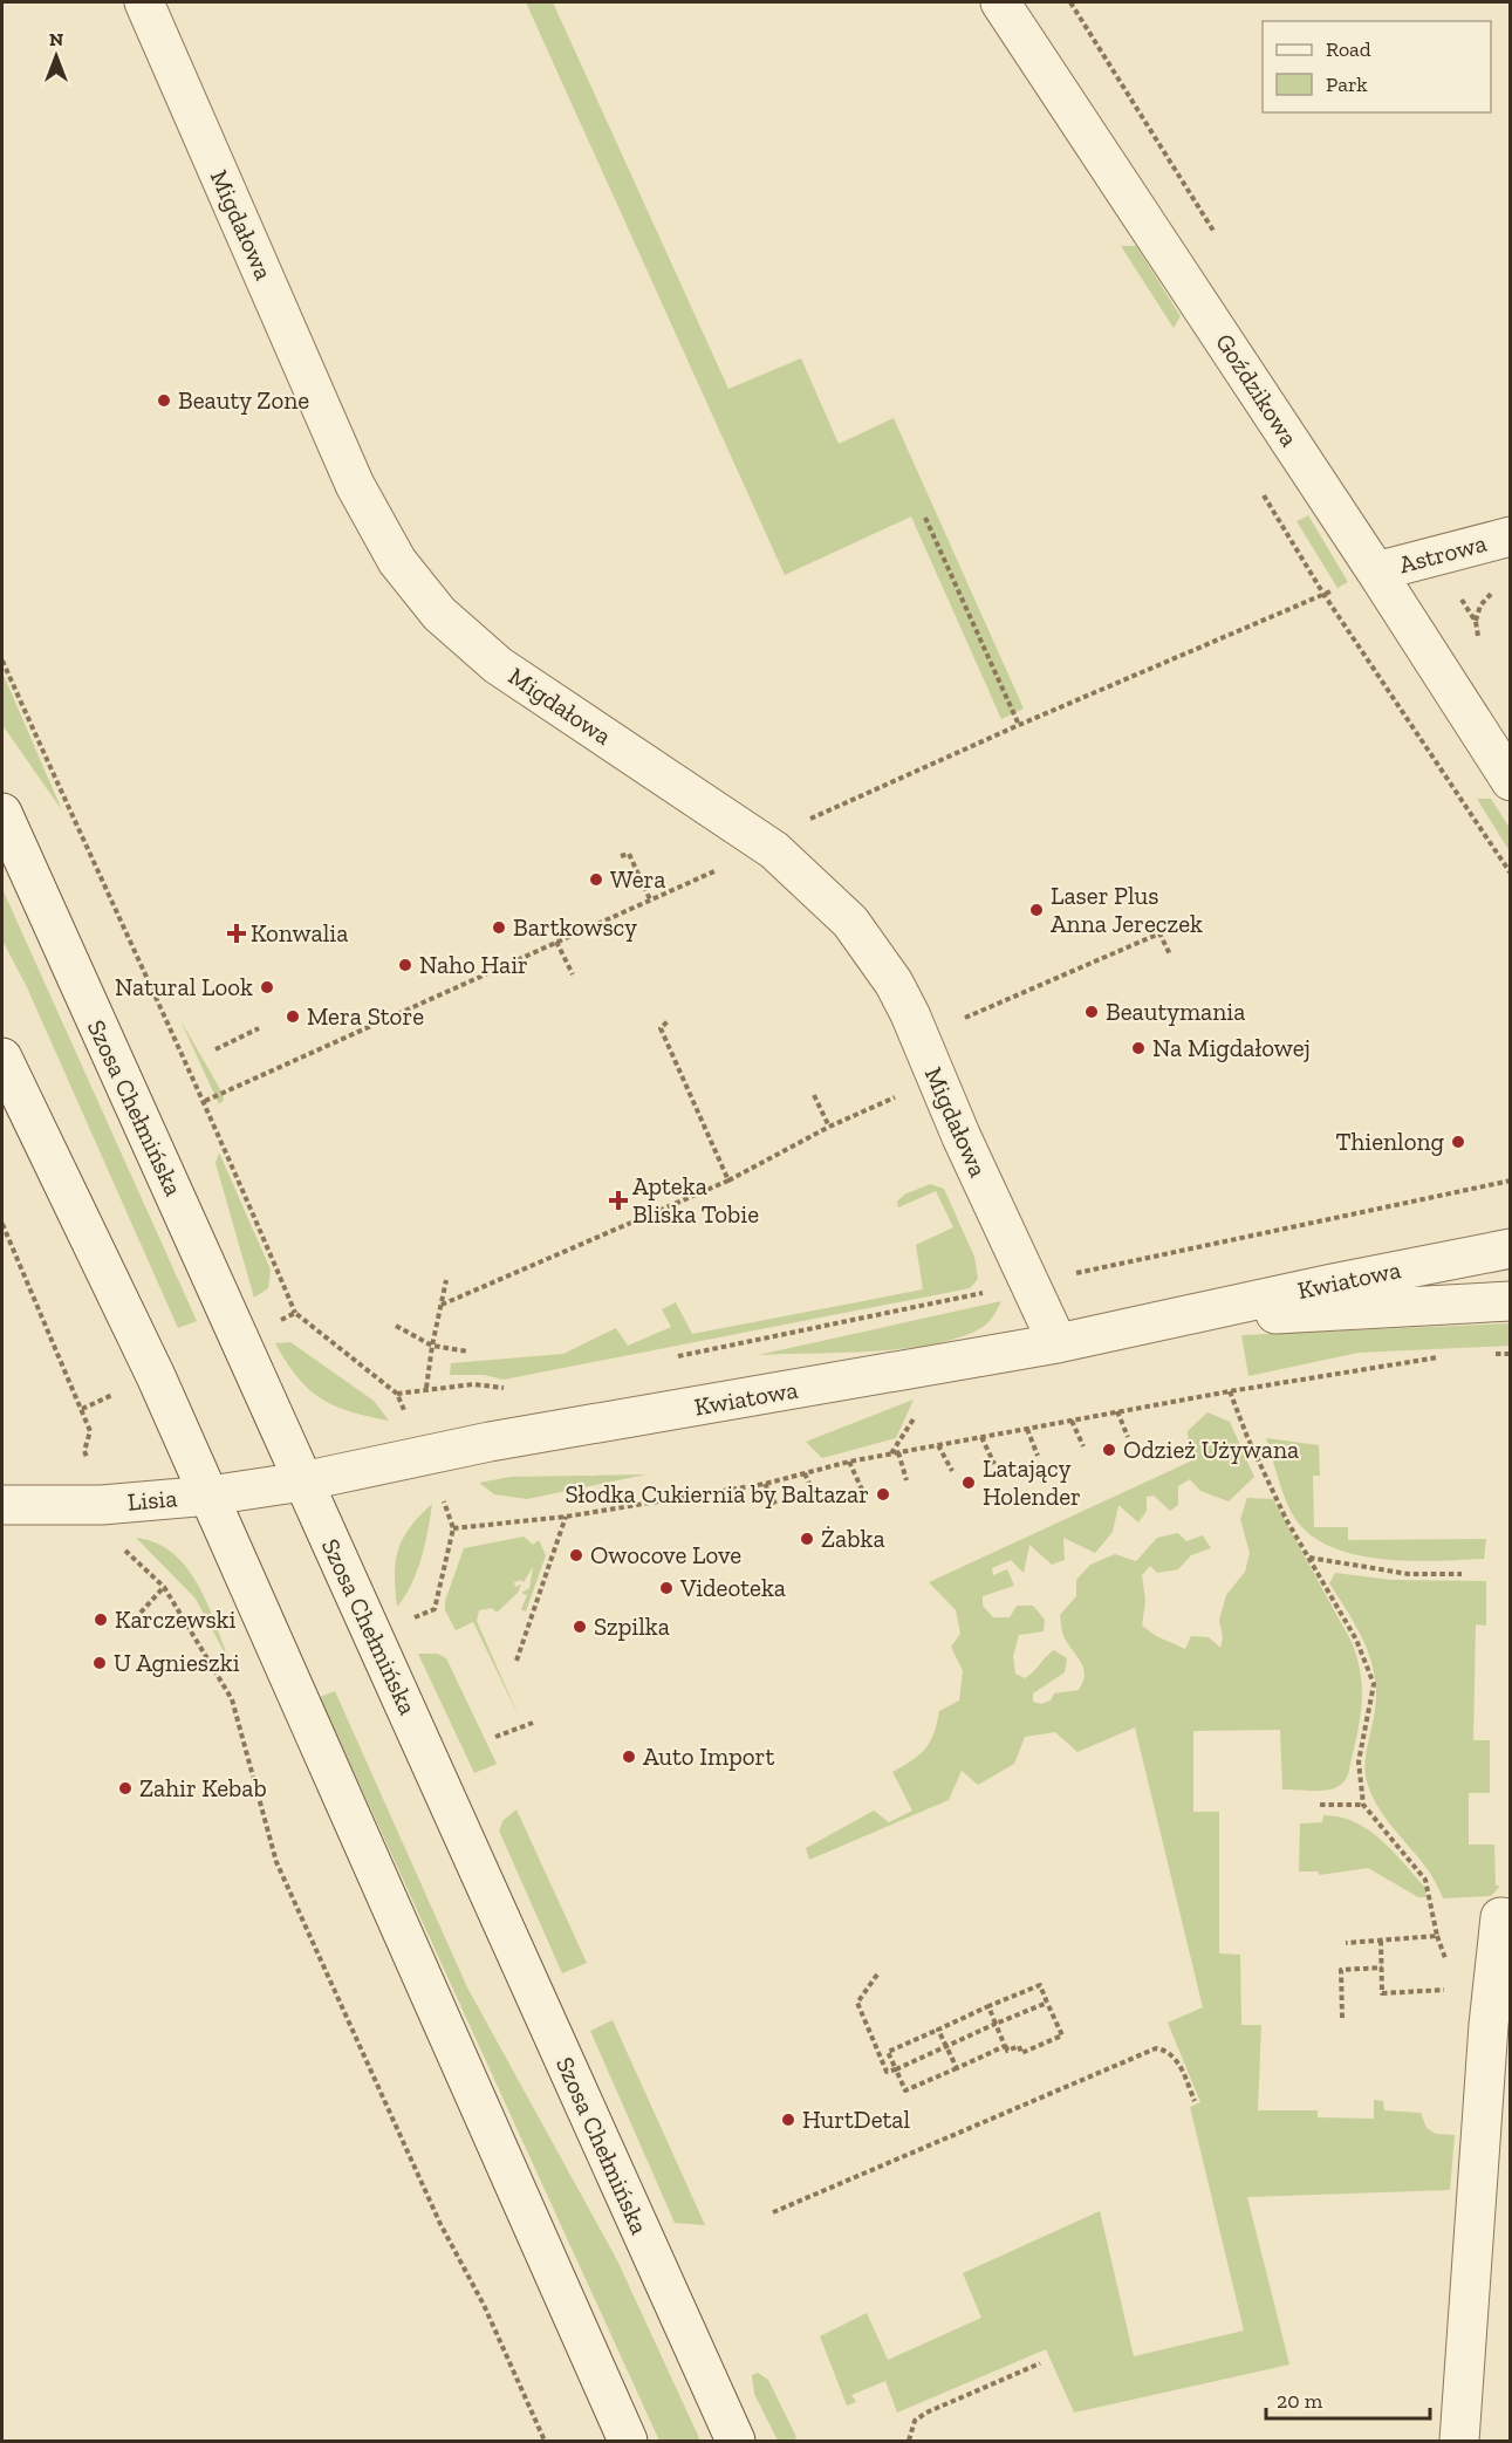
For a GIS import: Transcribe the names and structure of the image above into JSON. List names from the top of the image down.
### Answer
{
  "streets": {
    "street": [
      "Migdałowa",
      "Goździkowa",
      "Astrowa",
      "Szosa Chełmińska",
      "Kwiatowa",
      "Lisia"
    ]
  },
  "crossings": [
    ["Migdałowa", "Kwiatowa"],
    ["Goździkowa", "Astrowa"],
    ["Szosa Chełmińska", "Kwiatowa"],
    ["Szosa Chełmińska", "Lisia"],
    ["Kwiatowa", "Lisia"]
  ],
  "places": {
    "other": [
      "Beauty Zone",
      "Wera",
      "Laser Plus Anna Jereczek",
      "Bartkowscy",
      "Naho Hair",
      "Natural Look",
      "Beautymania",
      "Mera Store",
      "Na Migdałowej",
      "Thienlong",
      "Odzież Używana",
      "Latający Holender",
      "Słodka Cukiernia by Baltazar",
      "Żabka",
      "Owocove Love",
      "Videoteka",
      "Karczewski",
      "Szpilka",
      "U Agnieszki",
      "Auto Import",
      "Zahir Kebab",
      "HurtDetal"
    ],
    "health": ["Konwalia", "Apteka Bliska Tobie"]
  },
  "legend": ["Road", "Park"],
  "scale_bar": "20 m",
  "north": "top"
}
